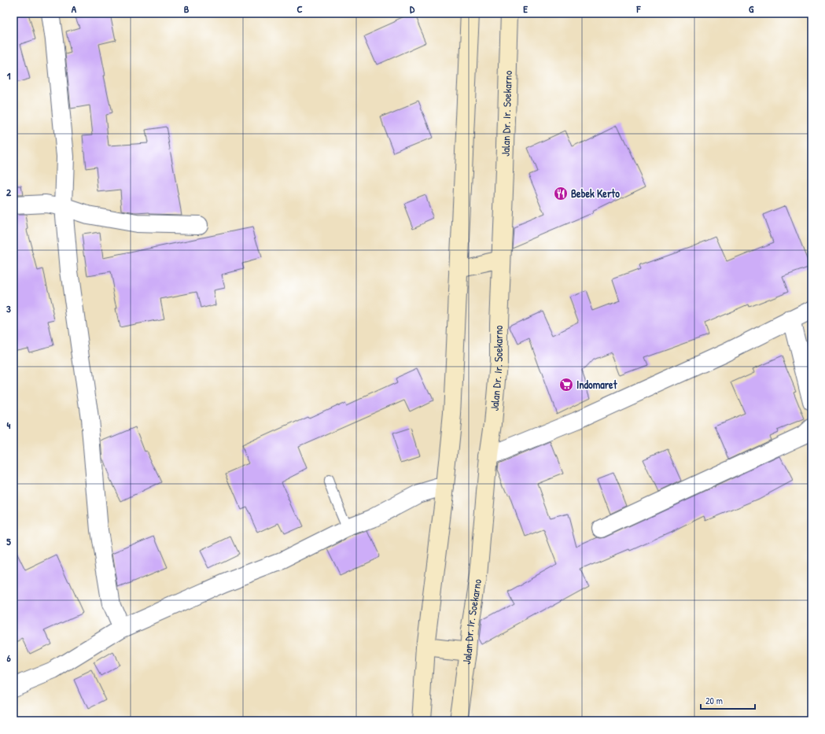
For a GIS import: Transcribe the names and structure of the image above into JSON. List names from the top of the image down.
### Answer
{
  "streets": {
    "main road": ["Jalan Dr. Ir. Soekarno"]
  },
  "places": {
    "restaurant": ["Bebek Kerto"],
    "supermarket": ["Indomaret"]
  },
  "scale_bar": "20 m",
  "grid": {
    "columns": [
      "A",
      "B",
      "C",
      "D",
      "E",
      "F",
      "G"
    ],
    "rows": [
      "1",
      "2",
      "3",
      "4",
      "5",
      "6"
    ]
  }
}
